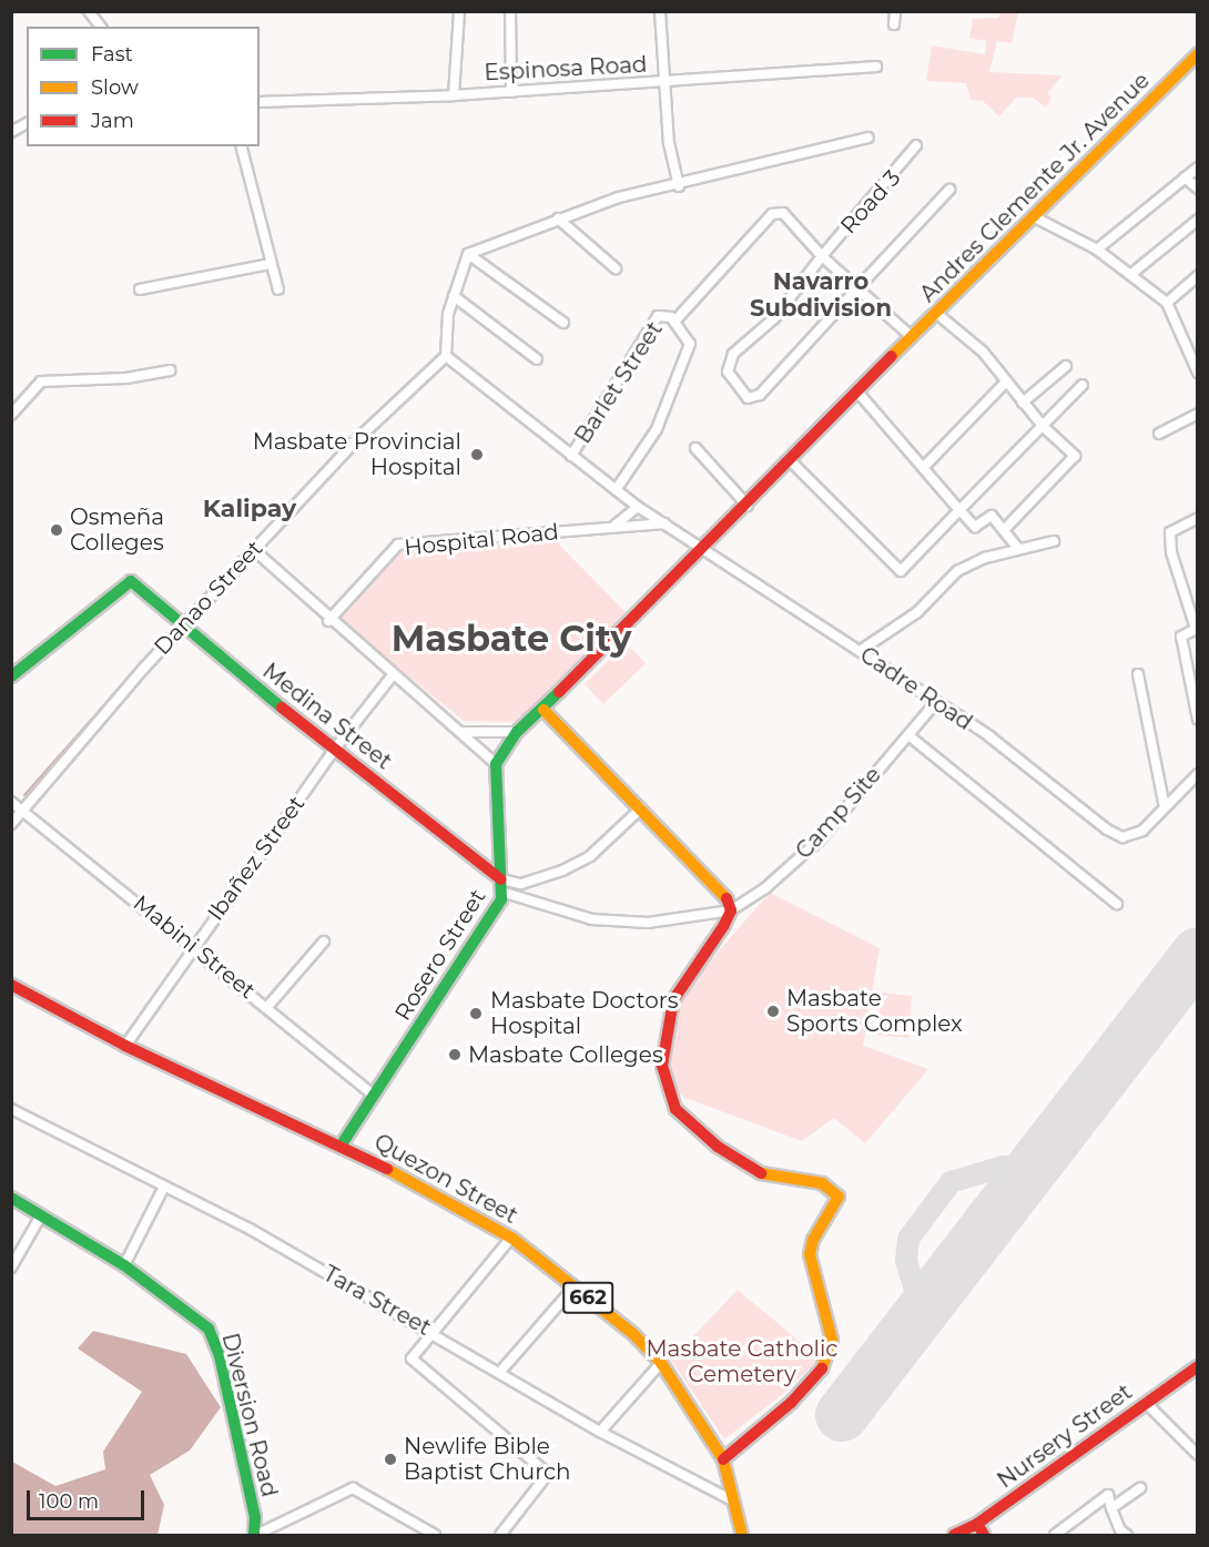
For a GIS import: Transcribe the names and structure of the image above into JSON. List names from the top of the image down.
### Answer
{
  "streets": {
    "main road": [
      "Andres Clemente Jr. Avenue",
      "Medina Street",
      "Rosero Street",
      "Quezon Street",
      "662",
      "Diversion Road",
      "Nursery Street"
    ],
    "street": [
      "Espinosa Road",
      "Road 3",
      "Barlet Street",
      "Hospital Road",
      "Danao Street",
      "Cadre Road",
      "Camp Site",
      "Ibañez Street",
      "Mabini Street",
      "Tara Street"
    ]
  },
  "crossings": [
    ["Andres Clemente Jr. Avenue", "Cadre Road"],
    ["Andres Clemente Jr. Avenue", "Rosero Street"],
    ["Barlet Street", "Cadre Road"],
    ["Hospital Road", "Cadre Road"],
    ["Danao Street", "Cadre Road"],
    ["Danao Street", "Medina Street"],
    ["Danao Street", "Mabini Street"],
    ["Cadre Road", "Camp Site"],
    ["Medina Street", "Ibañez Street"],
    ["Medina Street", "Rosero Street"],
    ["Ibañez Street", "Mabini Street"],
    ["Ibañez Street", "Quezon Street"],
    ["Mabini Street", "Rosero Street"],
    ["Rosero Street", "Quezon Street"],
    ["Quezon Street", "Tara Street"]
  ],
  "districts": ["Navarro Subdivision", "Kalipay", "Masbate City"],
  "parks": ["Masbate Catholic Cemetery"],
  "places": [
    "Masbate Provincial Hospital",
    "Osmeña Colleges",
    "Masbate Sports Complex",
    "Masbate Doctors Hospital",
    "Masbate Colleges",
    "Newlife Bible Baptist Church"
  ],
  "legend": ["Fast", "Slow", "Jam"],
  "scale_bar": "100 m"
}
